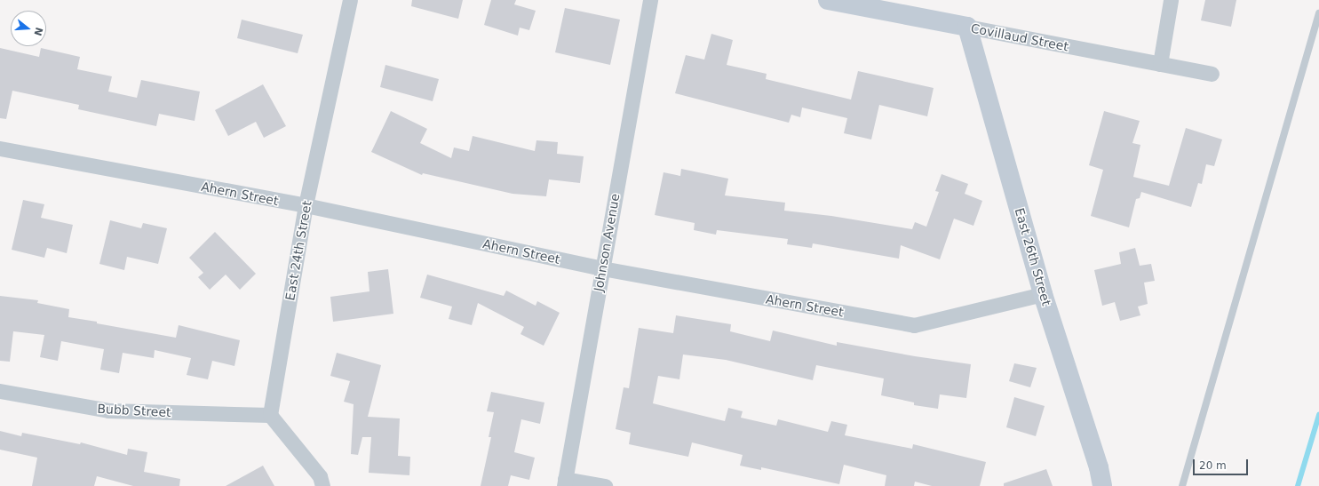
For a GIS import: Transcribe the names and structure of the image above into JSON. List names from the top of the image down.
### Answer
{
  "streets": {
    "street": [
      "Covillaud Street",
      "Ahern Street",
      "Johnson Avenue",
      "East 24th Street",
      "East 26th Street",
      "Bubb Street"
    ]
  },
  "crossings": [
    ["Covillaud Street", "East 26th Street"],
    ["Ahern Street", "Johnson Avenue"],
    ["Ahern Street", "East 24th Street"],
    ["Ahern Street", "East 26th Street"],
    ["East 24th Street", "Bubb Street"]
  ],
  "scale_bar": "20 m",
  "north": "right"
}
